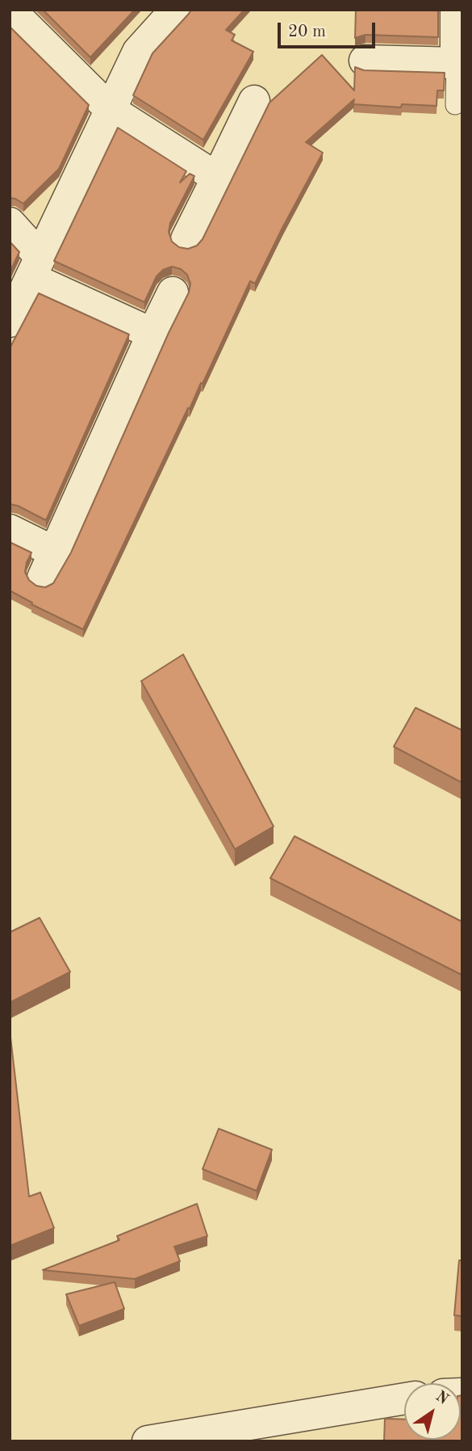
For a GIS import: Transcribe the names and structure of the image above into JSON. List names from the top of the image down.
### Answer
{
  "scale_bar": "20 m",
  "north": "top right"
}
